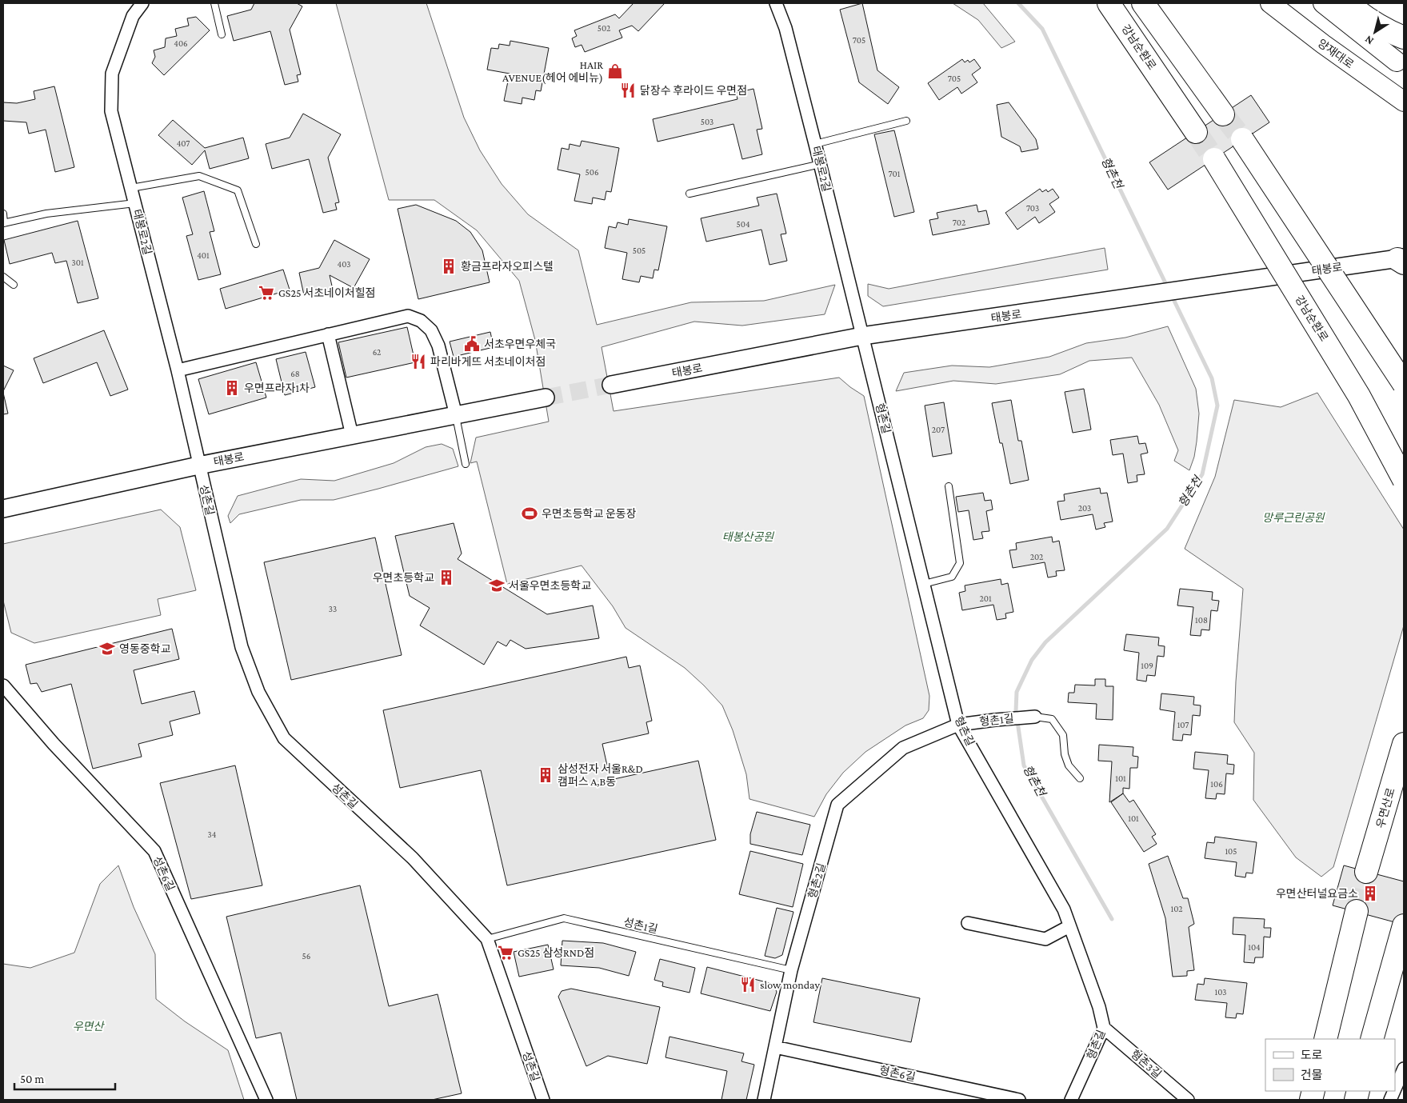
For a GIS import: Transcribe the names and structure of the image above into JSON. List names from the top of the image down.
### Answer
{
  "streets": {
    "highway": ["강남순환로", "우면산로"],
    "main road": ["양재대로"],
    "street": [
      "태봉로2길",
      "태봉로",
      "형촌길",
      "성촌길",
      "형촌1길",
      "성촌6길",
      "형촌2길",
      "형촌3길",
      "형촌6길"
    ],
    "lane": ["성촌1길"]
  },
  "crossings": [
    ["태봉로2길", "태봉로"],
    ["태봉로2길", "형촌길"],
    ["태봉로2길", "성촌길"],
    ["태봉로", "형촌길"],
    ["태봉로", "성촌길"],
    ["형촌길", "형촌1길"],
    ["형촌길", "형촌2길"],
    ["형촌길", "형촌3길"],
    ["성촌길", "성촌1길"],
    ["형촌1길", "형촌2길"],
    ["형촌2길", "성촌1길"],
    ["형촌2길", "형촌6길"]
  ],
  "water": ["형촌천"],
  "parks": ["망루근린공원", "태봉산공원", "우면산"],
  "places": {
    "shop": ["HAIR AVENUE(헤어 에비뉴)"],
    "restaurant": ["닭장수 후라이드 우면점", "파리바게뜨 서초네이처점", "slow monday"],
    "building": [
      "황금프라자오피스텔",
      "우면프라자1차",
      "우면초등학교",
      "삼성전자 서울R&D 캠퍼스 A,B동",
      "우면산터널요금소"
    ],
    "supermarket": ["GS25 서초네이처힐점", "GS25 삼성RND점"],
    "public building": ["서초우면우체국"],
    "sports": ["우면초등학교 운동장"],
    "school or university": ["서울우면초등학교", "영동중학교"]
  },
  "house_numbers": [
    "502",
    "705",
    "406",
    "705",
    "503",
    "407",
    "506",
    "701",
    "703",
    "702",
    "504",
    "505",
    "401",
    "301",
    "403",
    "62",
    "68",
    "207",
    "203",
    "202",
    "201",
    "33",
    "108",
    "109",
    "107",
    "101",
    "106",
    "101",
    "34",
    "105",
    "102",
    "104",
    "56",
    "103"
  ],
  "legend": ["도로", "건물"],
  "scale_bar": "50 m",
  "north": "bottom left"
}
